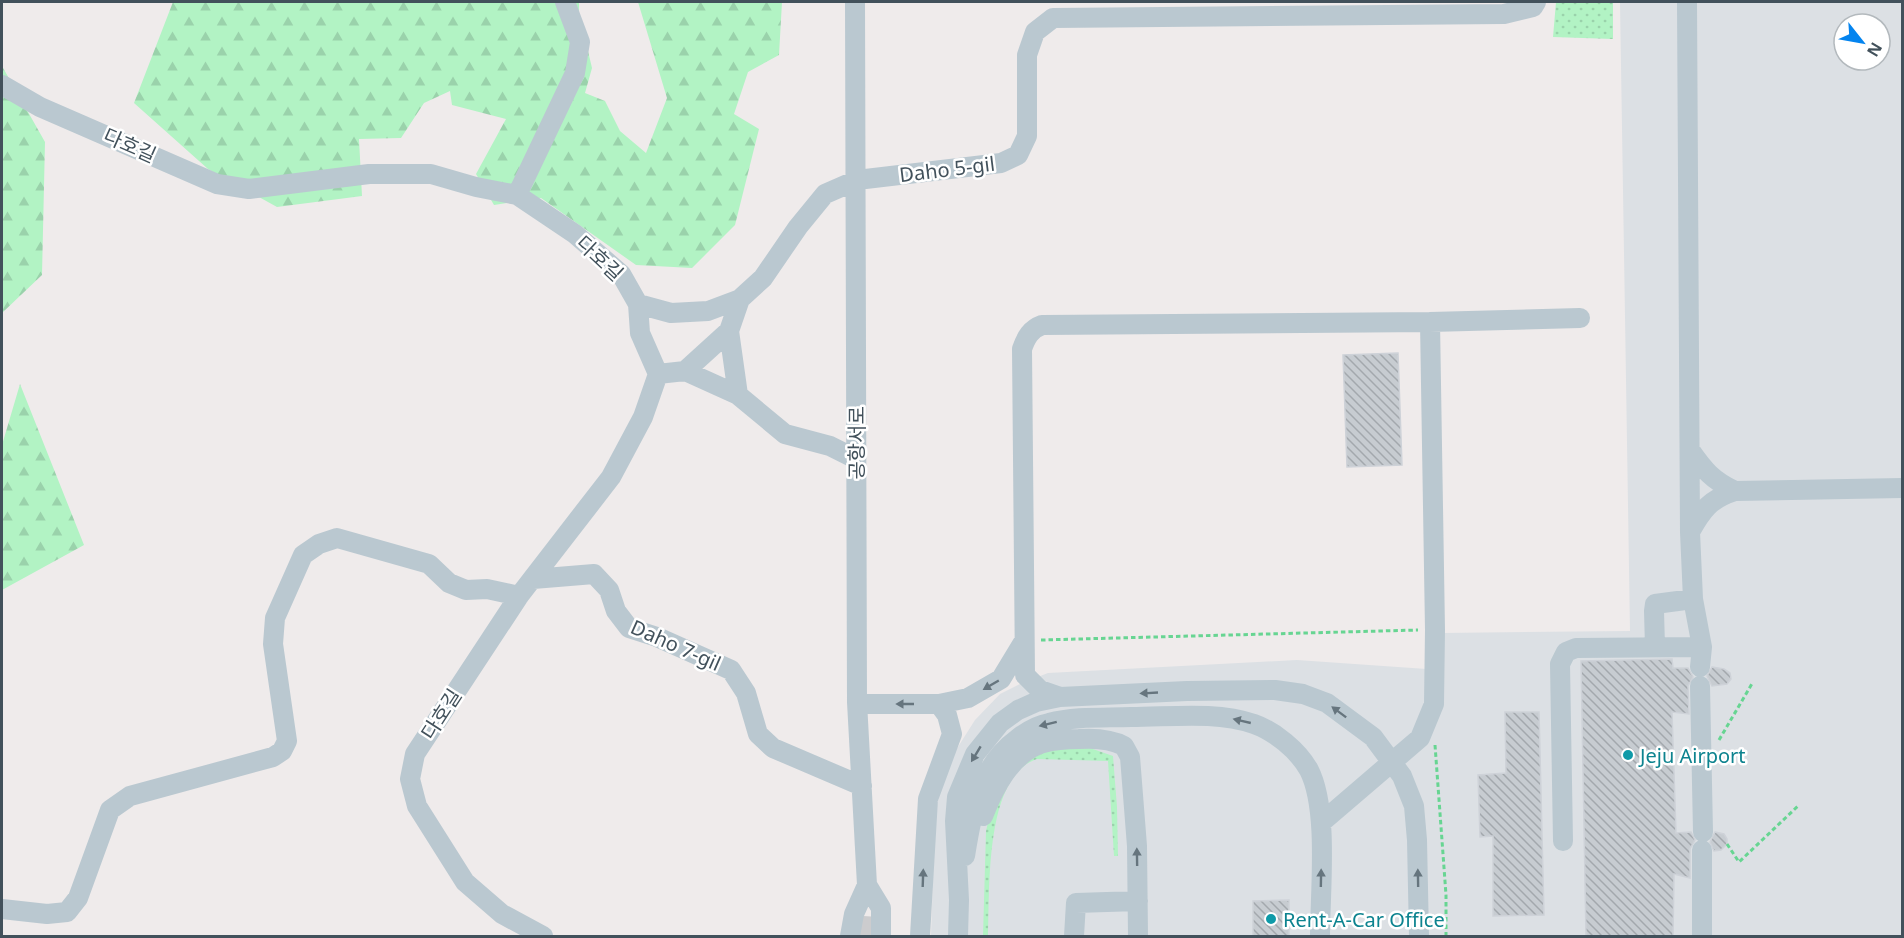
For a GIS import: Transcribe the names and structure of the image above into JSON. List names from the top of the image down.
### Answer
{
  "streets": {
    "street": [
      "다호길",
      "Daho 5-gil",
      "공항서로",
      "Daho 7-gil"
    ]
  },
  "crossings": [
    ["다호길", "Daho 7-gil"],
    ["Daho 5-gil", "공항서로"],
    ["공항서로", "Daho 7-gil"]
  ],
  "places": ["Jeju Airport", "Rent-A-Car Office"],
  "north": "bottom right"
}
